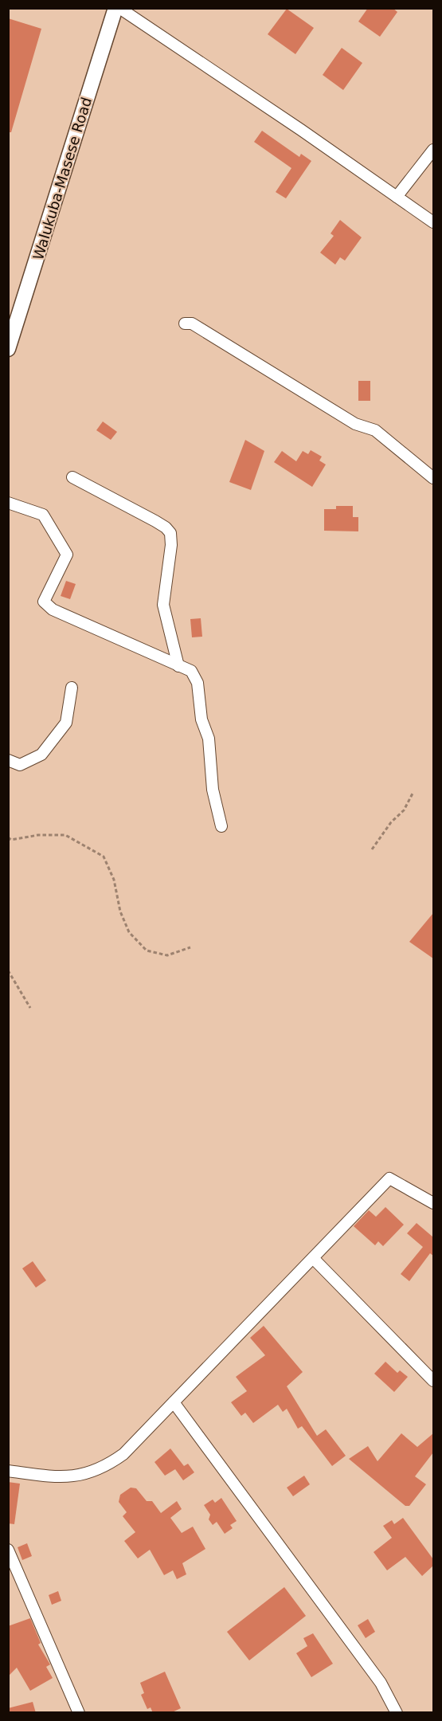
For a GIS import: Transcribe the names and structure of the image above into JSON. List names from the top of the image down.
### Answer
{
  "streets": {
    "street": ["Walukuba-Masese Road"]
  }
}
